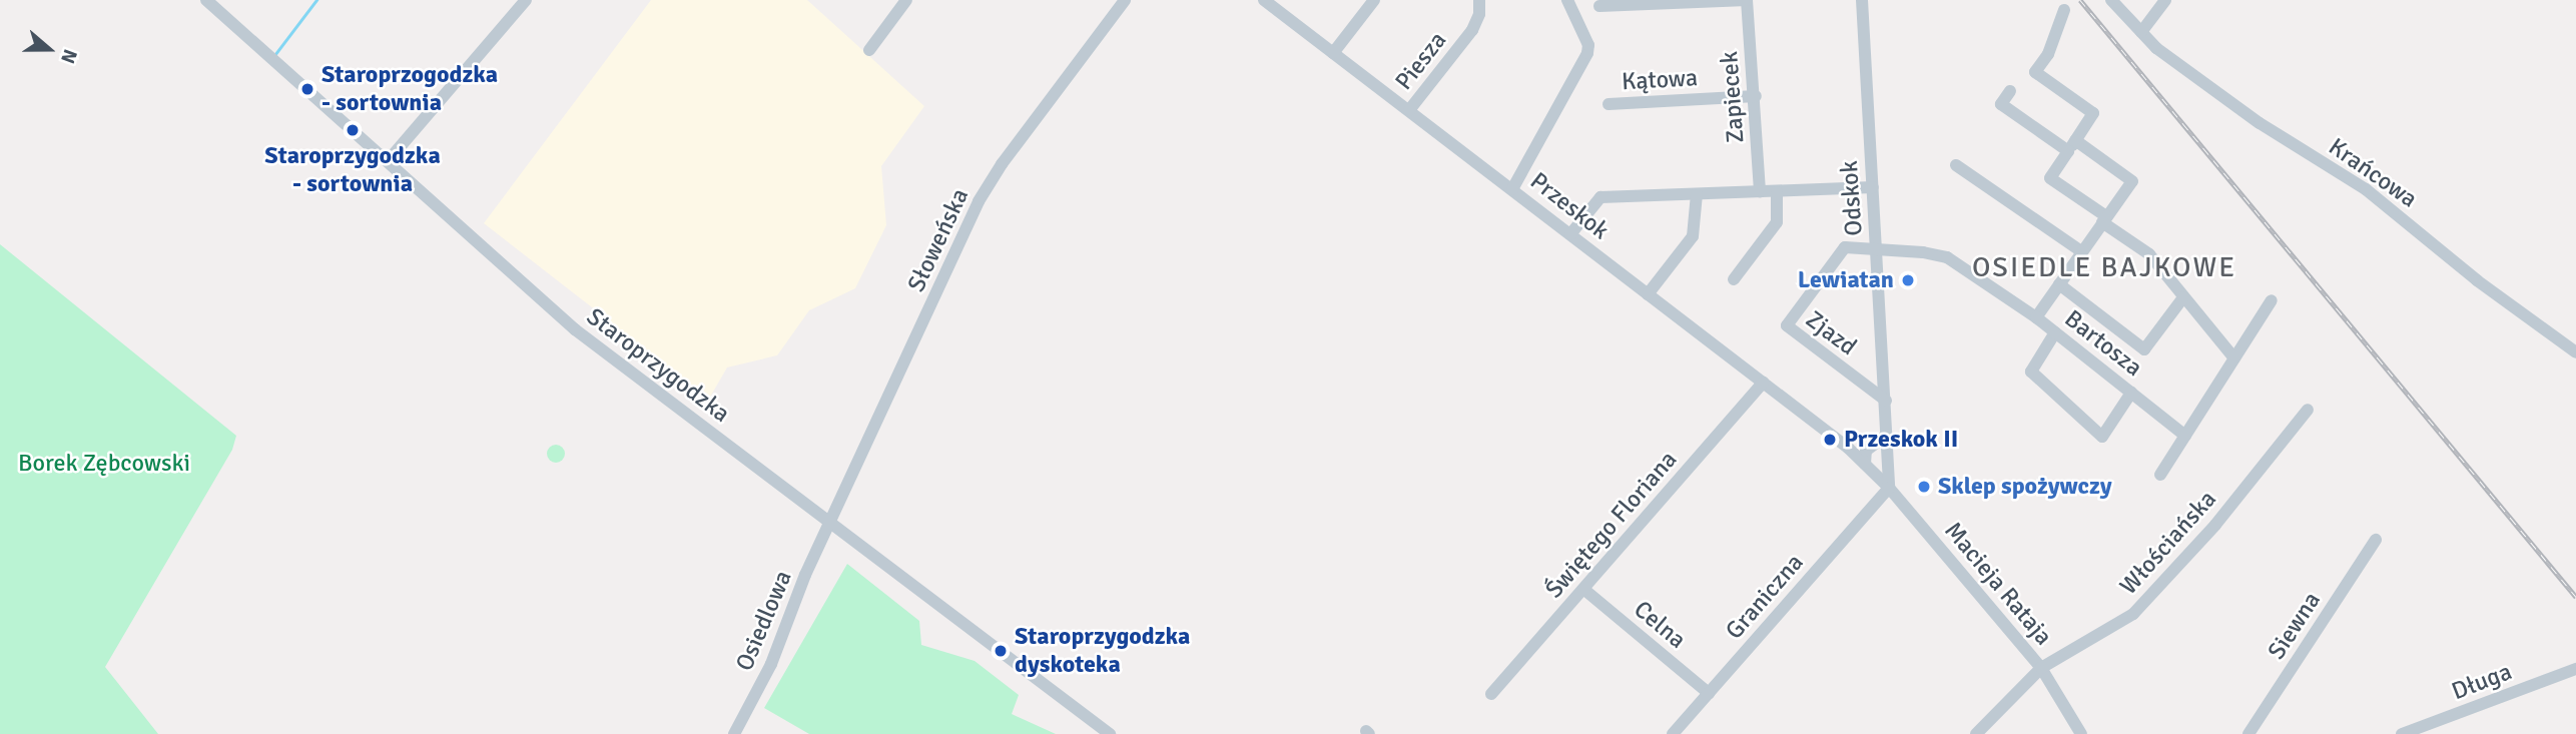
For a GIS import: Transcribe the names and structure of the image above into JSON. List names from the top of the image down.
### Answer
{
  "streets": {
    "street": [
      "Piesza",
      "Kątowa",
      "Zapiecek",
      "Krańcowa",
      "Odskok",
      "Przeskok",
      "Słoweńska",
      "Zjazd",
      "Bartosza",
      "Staroprzygodzka",
      "Świętego Floriana",
      "Włościańska",
      "Macieja Rataja",
      "Graniczna",
      "Osiedlowa",
      "Celna",
      "Siewna",
      "Długa"
    ]
  },
  "crossings": [
    ["Piesza", "Przeskok"],
    ["Kątowa", "Zapiecek"],
    ["Odskok", "Przeskok"],
    ["Odskok", "Zjazd"],
    ["Odskok", "Bartosza"],
    ["Odskok", "Macieja Rataja"],
    ["Przeskok", "Świętego Floriana"],
    ["Przeskok", "Macieja Rataja"],
    ["Słoweńska", "Staroprzygodzka"],
    ["Słoweńska", "Osiedlowa"],
    ["Zjazd", "Bartosza"],
    ["Staroprzygodzka", "Osiedlowa"],
    ["Świętego Floriana", "Celna"],
    ["Włościańska", "Macieja Rataja"],
    ["Macieja Rataja", "Graniczna"],
    ["Graniczna", "Celna"]
  ],
  "districts": ["OSIEDLE BAJKOWE"],
  "parks": ["Borek Zębcowski"],
  "places": [
    "Staroprzogodzka - sortownia",
    "Staroprzygodzka - sortownia",
    "Lewiatan",
    "Przeskok II",
    "Sklep spożywczy",
    "Staroprzygodzka dyskoteka"
  ],
  "north": "right"
}
